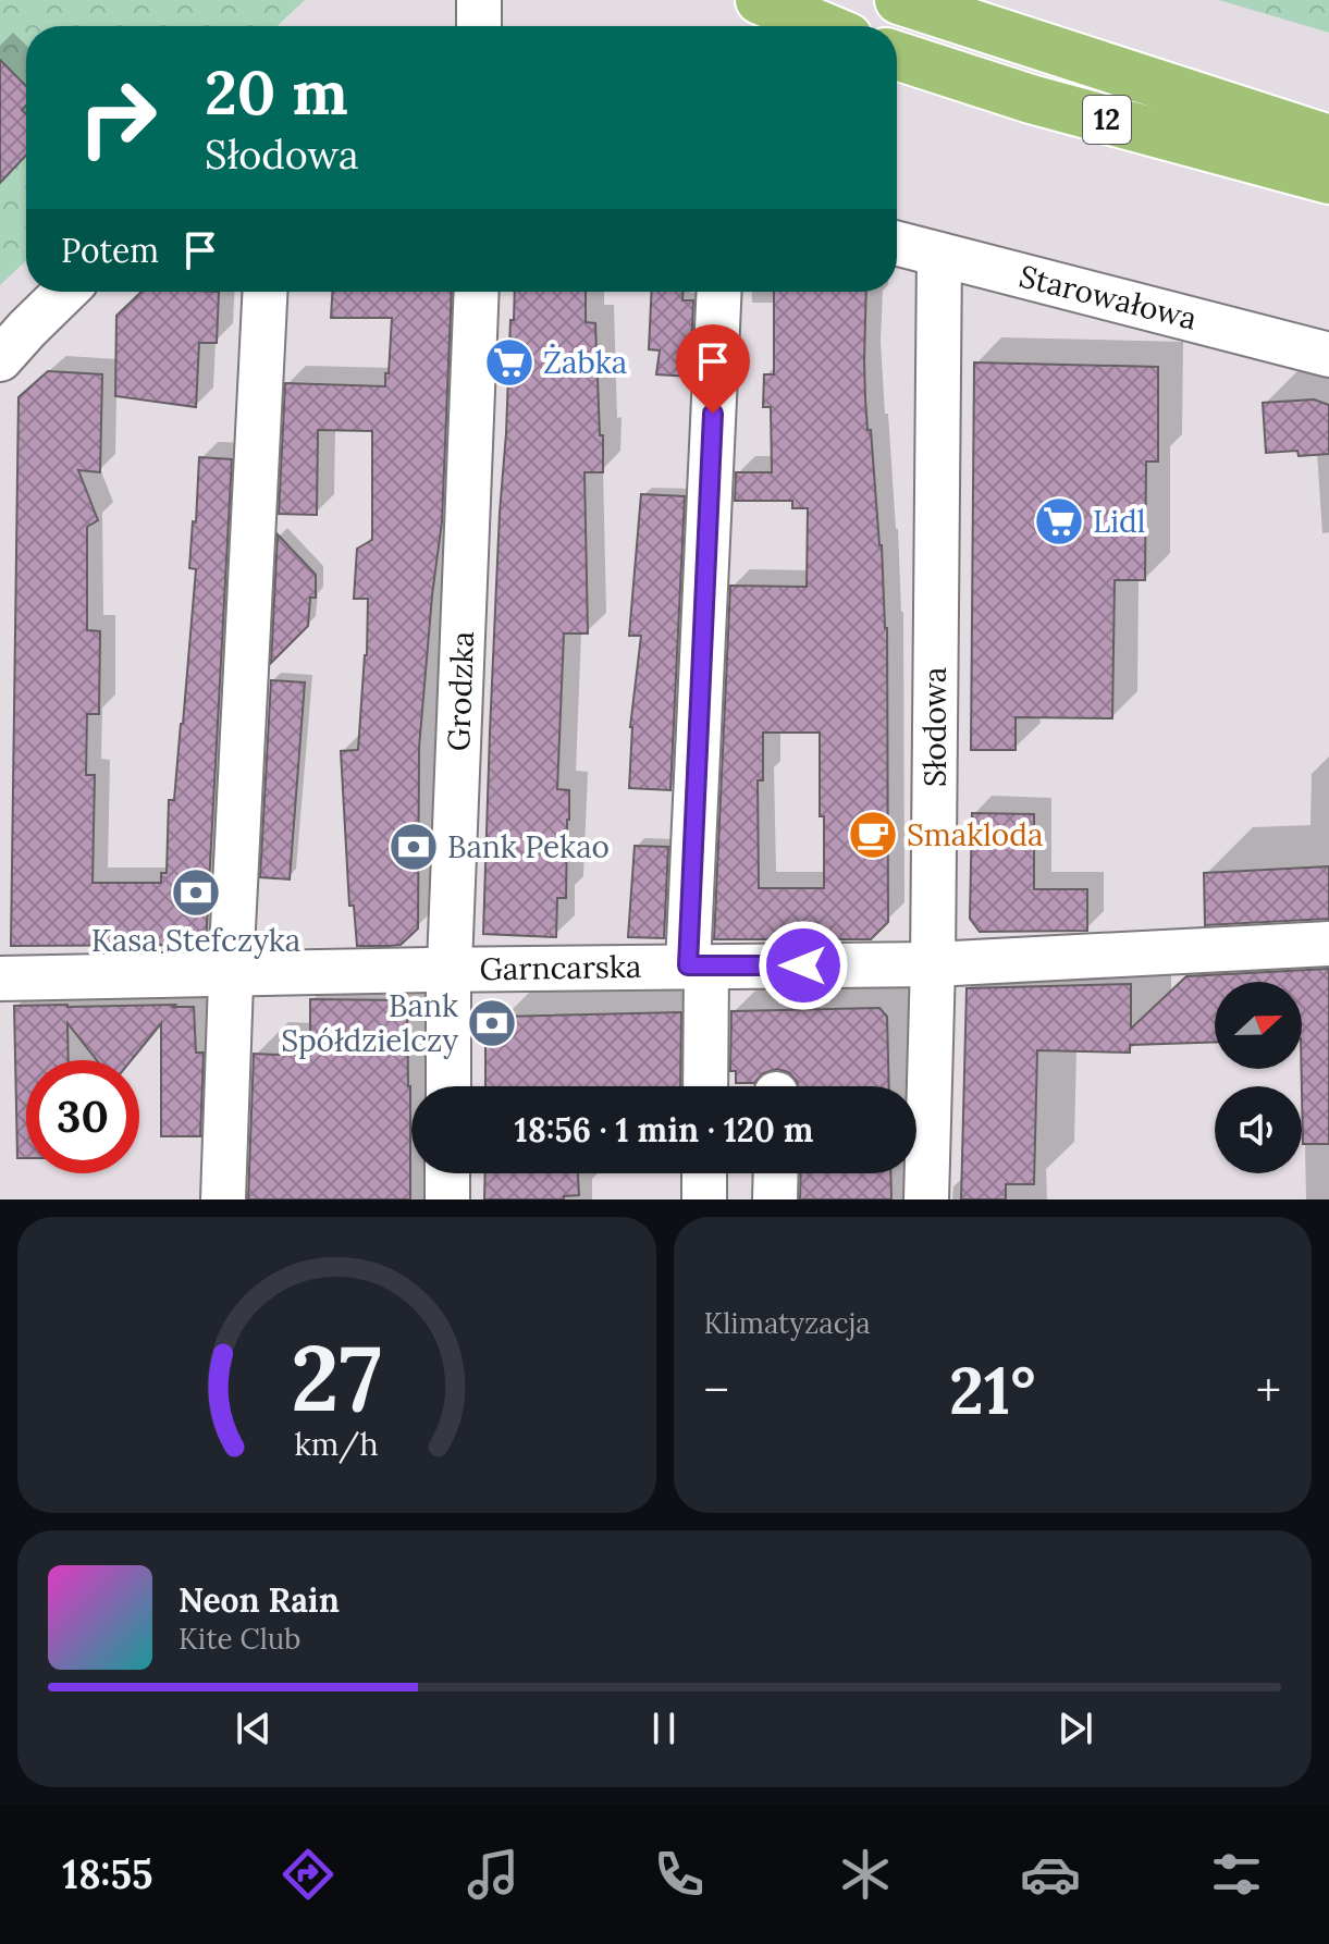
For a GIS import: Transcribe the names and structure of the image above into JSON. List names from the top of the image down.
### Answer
{
  "streets": {
    "main road": ["12"],
    "street": [
      "Starowałowa",
      "Grodzka",
      "Słodowa",
      "Garncarska"
    ]
  },
  "crossings": [
    ["Starowałowa", "Słodowa"],
    ["Grodzka", "Garncarska"],
    ["Słodowa", "Garncarska"]
  ],
  "places": {
    "supermarket": ["Żabka", "Lidl"],
    "cafe": ["Smakloda"],
    "bank": ["Bank Pekao", "Kasa Stefczyka", "Bank Spółdzielczy"]
  },
  "north": "right",
  "page": {
    "turn": ["20 m", "Słodowa"],
    "then": "Potem",
    "limit": "30",
    "trip": "18:56 · 1 min · 120 m",
    "tile": "Klimatyzacja",
    "heat": ["−", "21°", "+"],
    "song": ["Neon Rain", "Kite Club"],
    "tabs": "18:55",
    "gauge": ["27", "km/h"]
  }
}
